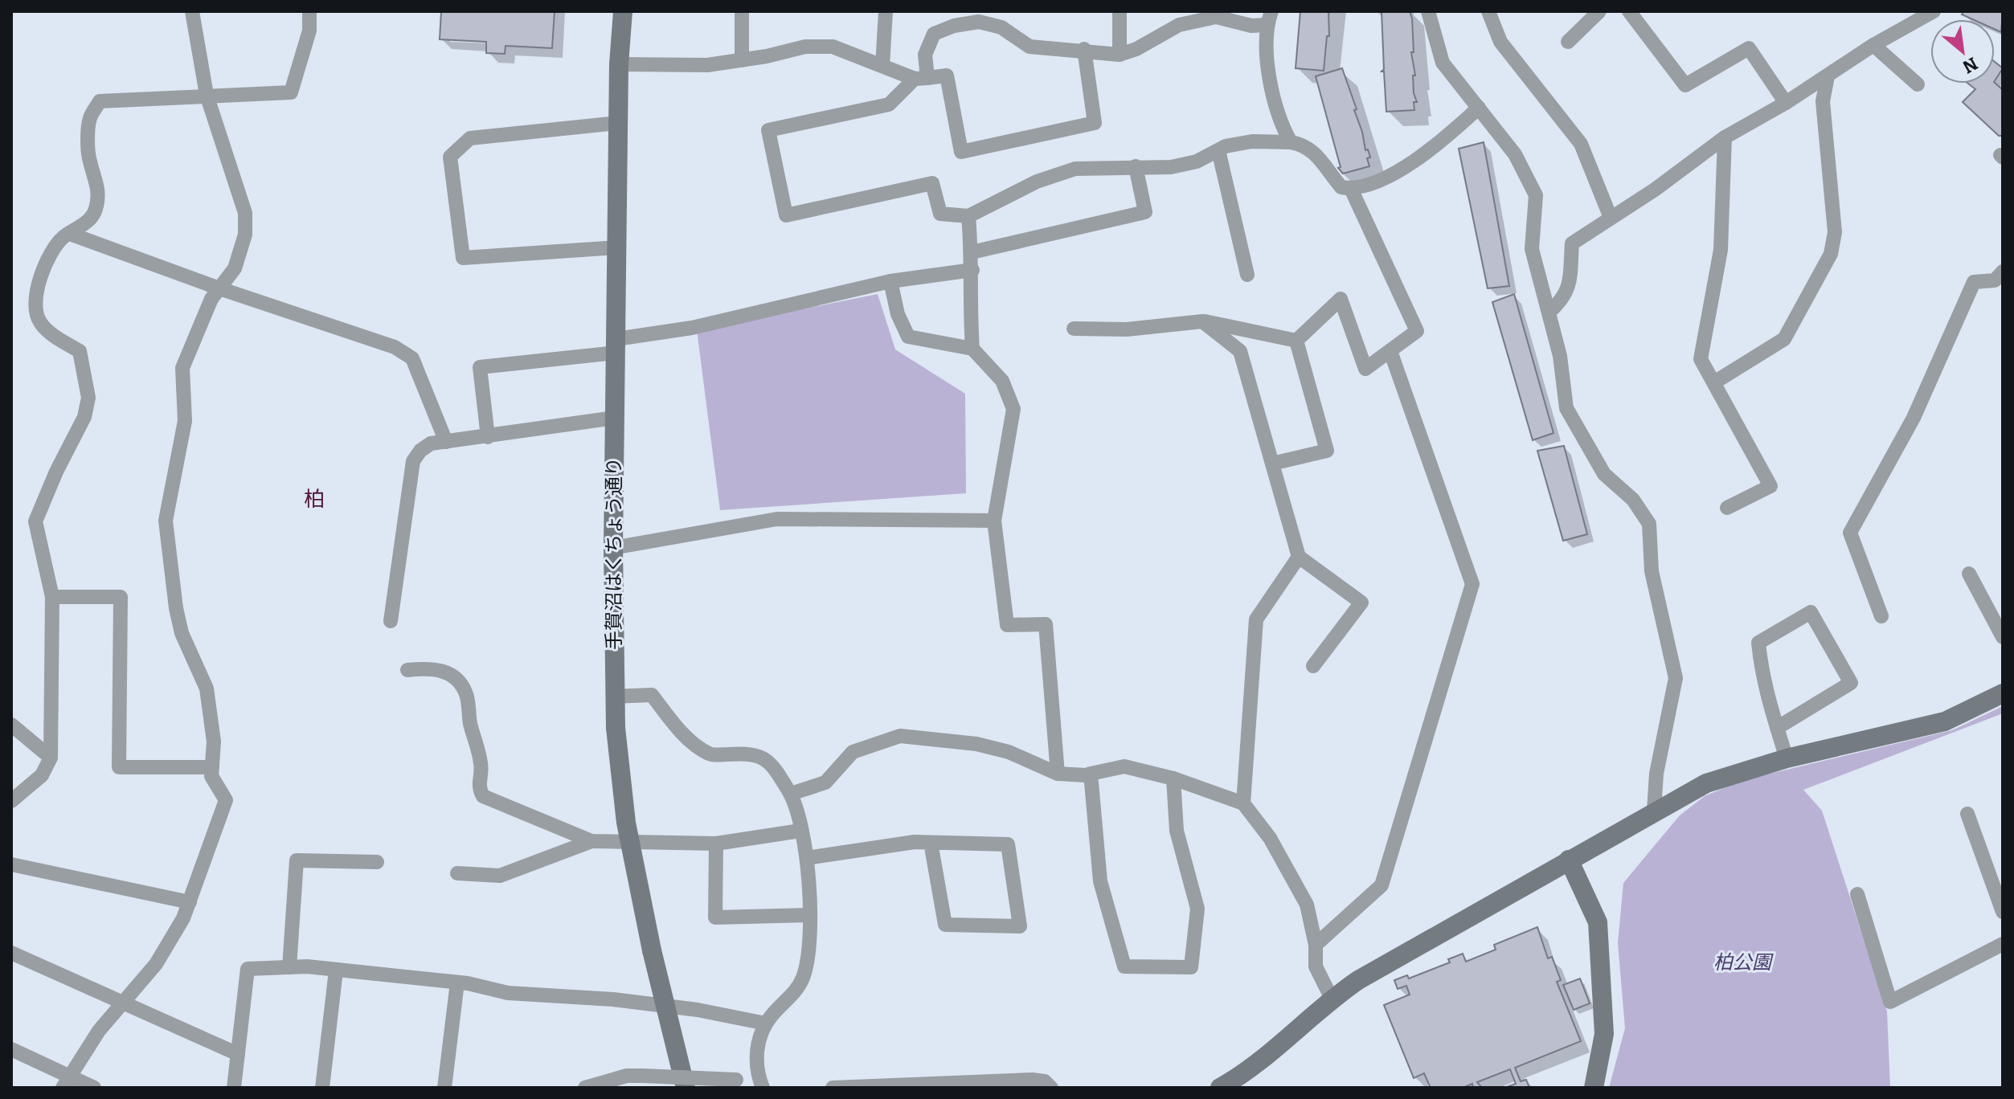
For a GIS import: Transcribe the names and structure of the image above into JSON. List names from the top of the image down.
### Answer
{
  "streets": {
    "street": ["手賀沼はくちょう通り"]
  },
  "districts": ["柏"],
  "parks": ["柏公園"],
  "north": "bottom right"
}
